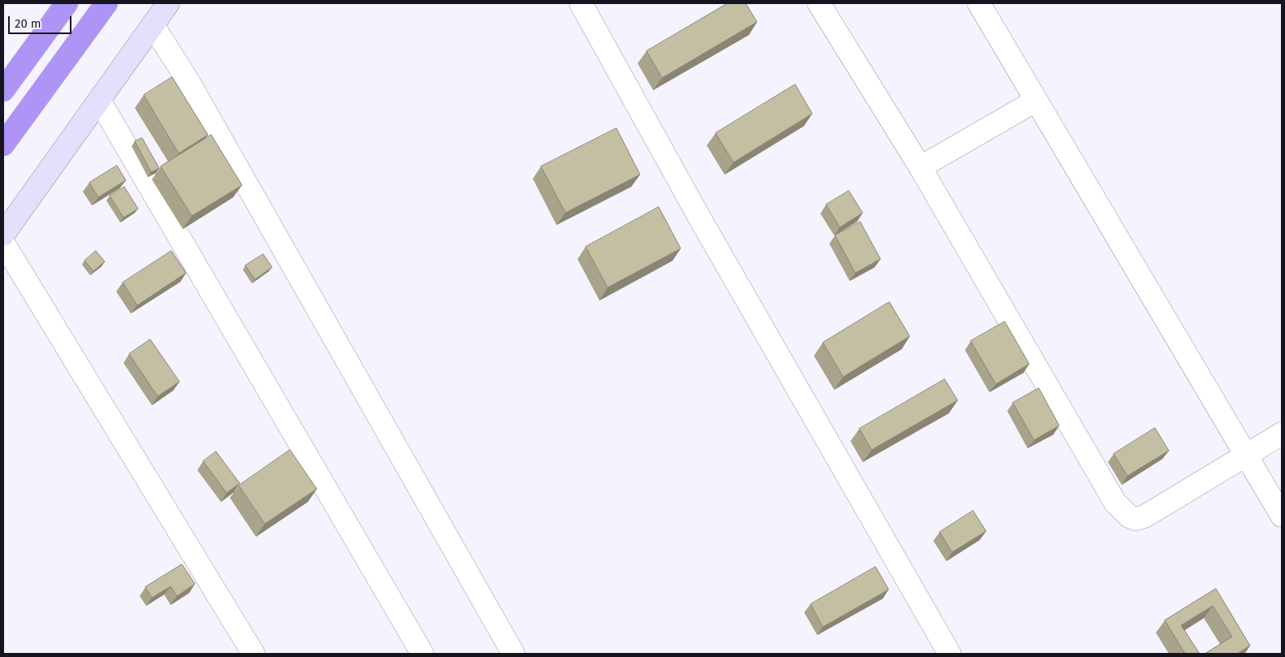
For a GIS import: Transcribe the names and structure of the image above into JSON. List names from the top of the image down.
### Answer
{
  "scale_bar": "20 m"
}
